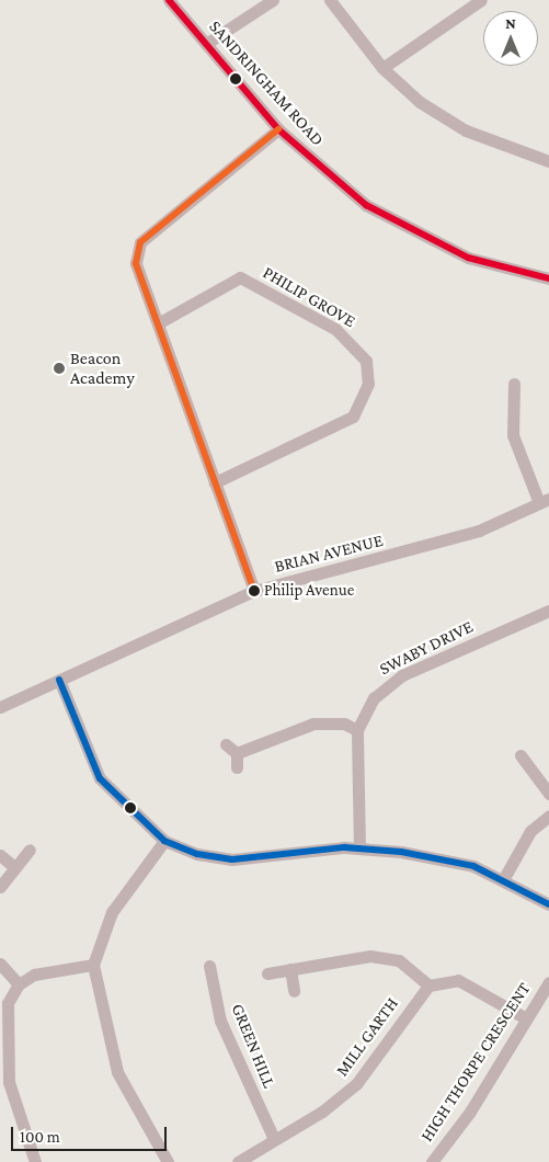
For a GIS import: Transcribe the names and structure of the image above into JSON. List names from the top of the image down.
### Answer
{
  "streets": {
    "street": [
      "SANDRINGHAM ROAD",
      "PHILIP GROVE",
      "BRIAN AVENUE",
      "SWABY DRIVE",
      "MILL GARTH",
      "GREEN HILL",
      "HIGH THORPE CRESCENT"
    ]
  },
  "crossings": [
    ["MILL GARTH", "GREEN HILL"]
  ],
  "places": ["Beacon Academy", "Philip Avenue"],
  "scale_bar": "100 m",
  "north": "top"
}
